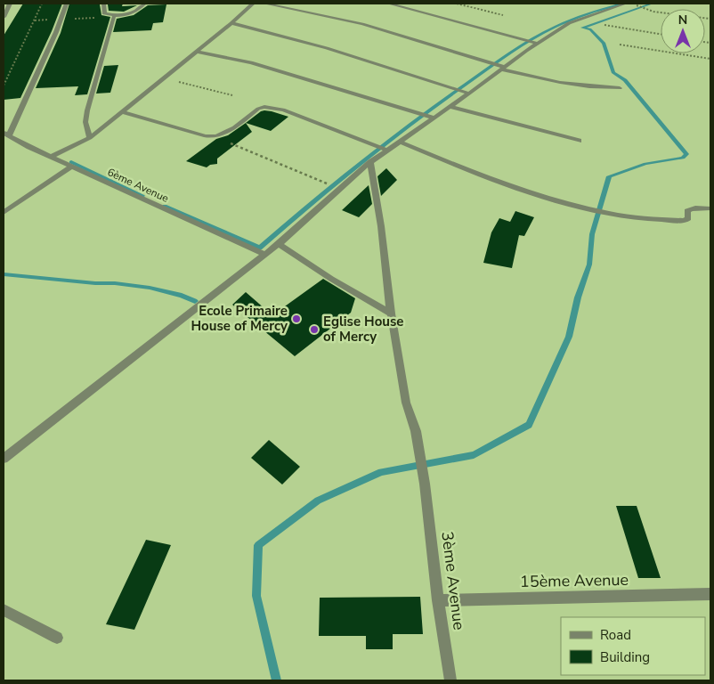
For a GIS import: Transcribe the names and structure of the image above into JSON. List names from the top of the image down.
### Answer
{
  "streets": {
    "street": ["6ème Avenue", "3ème Avenue", "15ème Avenue"]
  },
  "crossings": [
    ["3ème Avenue", "15ème Avenue"]
  ],
  "places": ["Ecole Primaire House of Mercy", "Eglise House of Mercy"],
  "legend": ["Road", "Building"],
  "north": "top"
}
